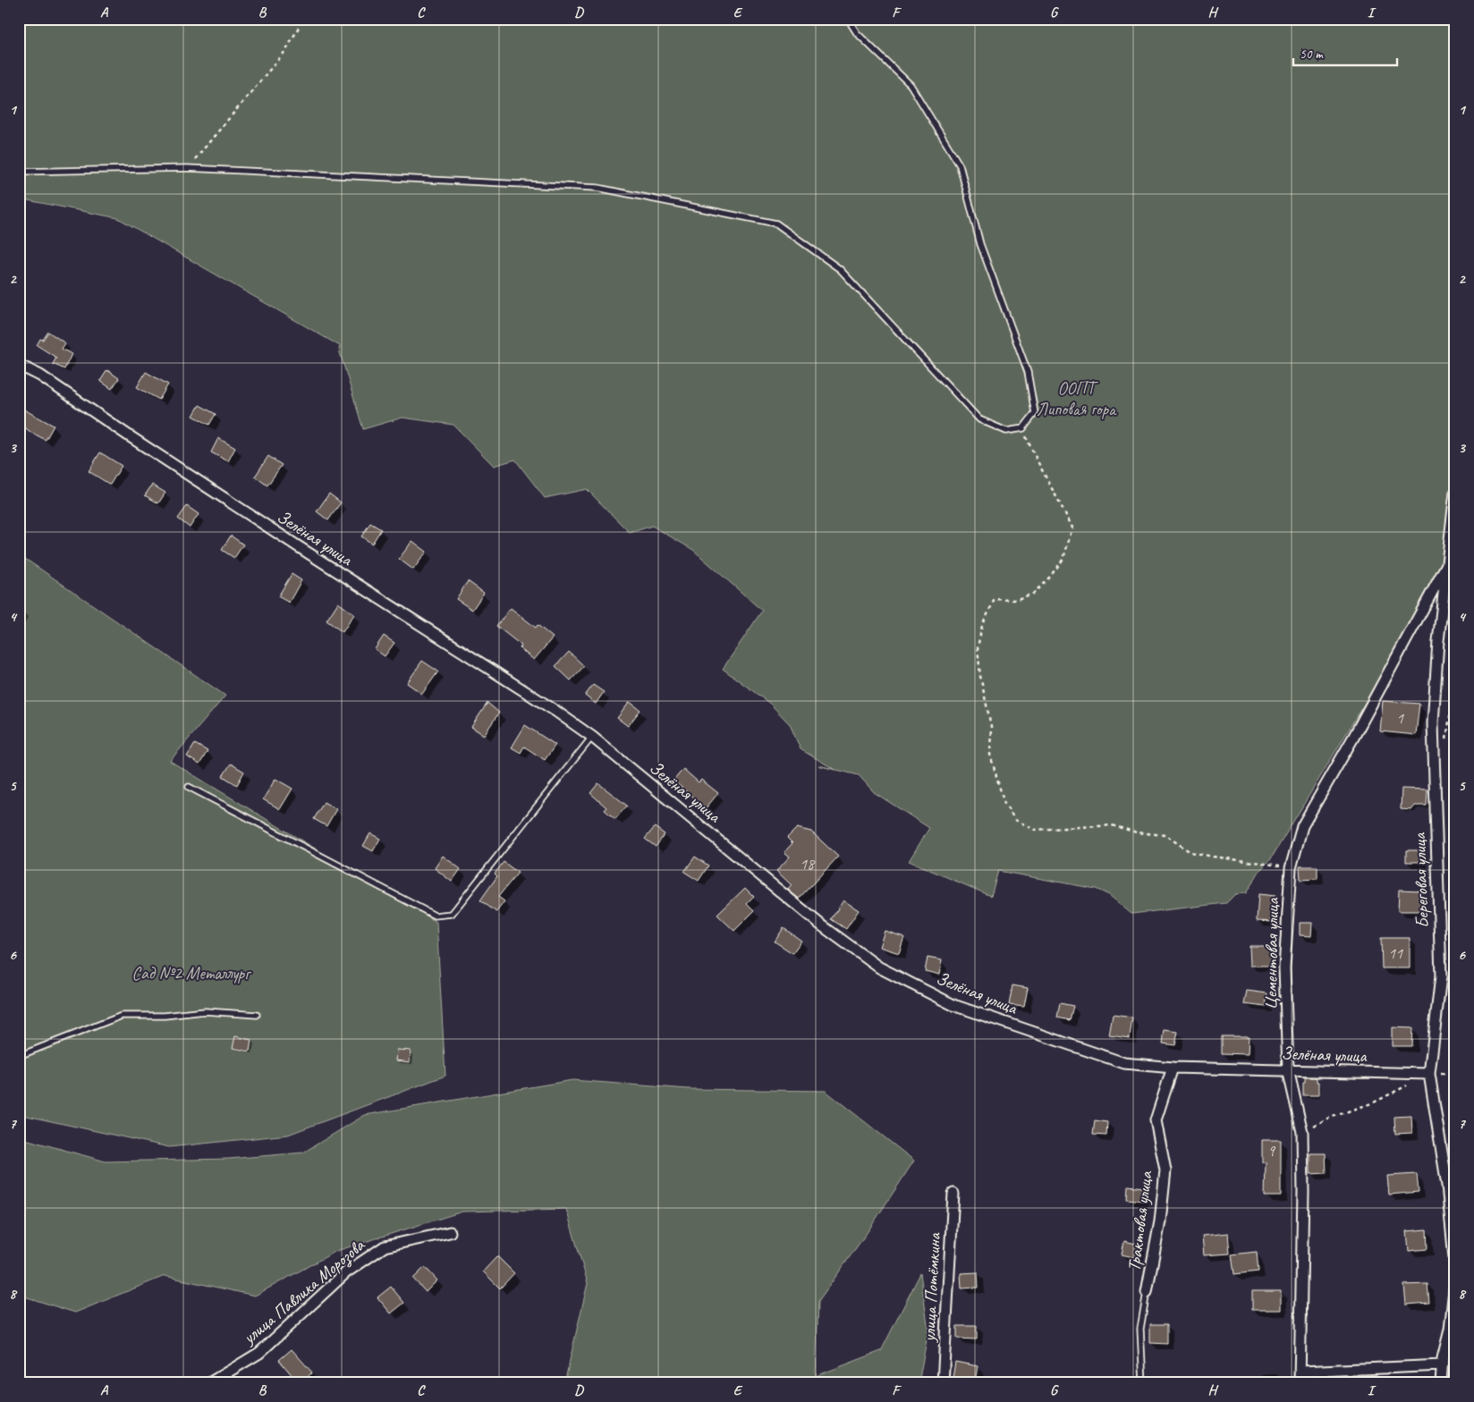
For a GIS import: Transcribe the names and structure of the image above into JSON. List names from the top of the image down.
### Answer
{
  "streets": {
    "street": [
      "Зелёная улица",
      "Береговая улица",
      "Цементовая улица",
      "Трактовая улица",
      "улица Потёмкина",
      "улица Павлика Морозова"
    ]
  },
  "crossings": [
    ["Зелёная улица", "Береговая улица"],
    ["Зелёная улица", "Цементовая улица"],
    ["Зелёная улица", "Трактовая улица"],
    ["Береговая улица", "Цементовая улица"]
  ],
  "parks": ["ООПТ Липовая гора", "Сад №2 Металлург"],
  "house_numbers": [
    "1",
    "18",
    "11",
    "9"
  ],
  "scale_bar": "50 m",
  "grid": {
    "columns": [
      "A",
      "B",
      "C",
      "D",
      "E",
      "F",
      "G",
      "H",
      "I"
    ],
    "rows": [
      "1",
      "2",
      "3",
      "4",
      "5",
      "6",
      "7",
      "8"
    ]
  }
}
